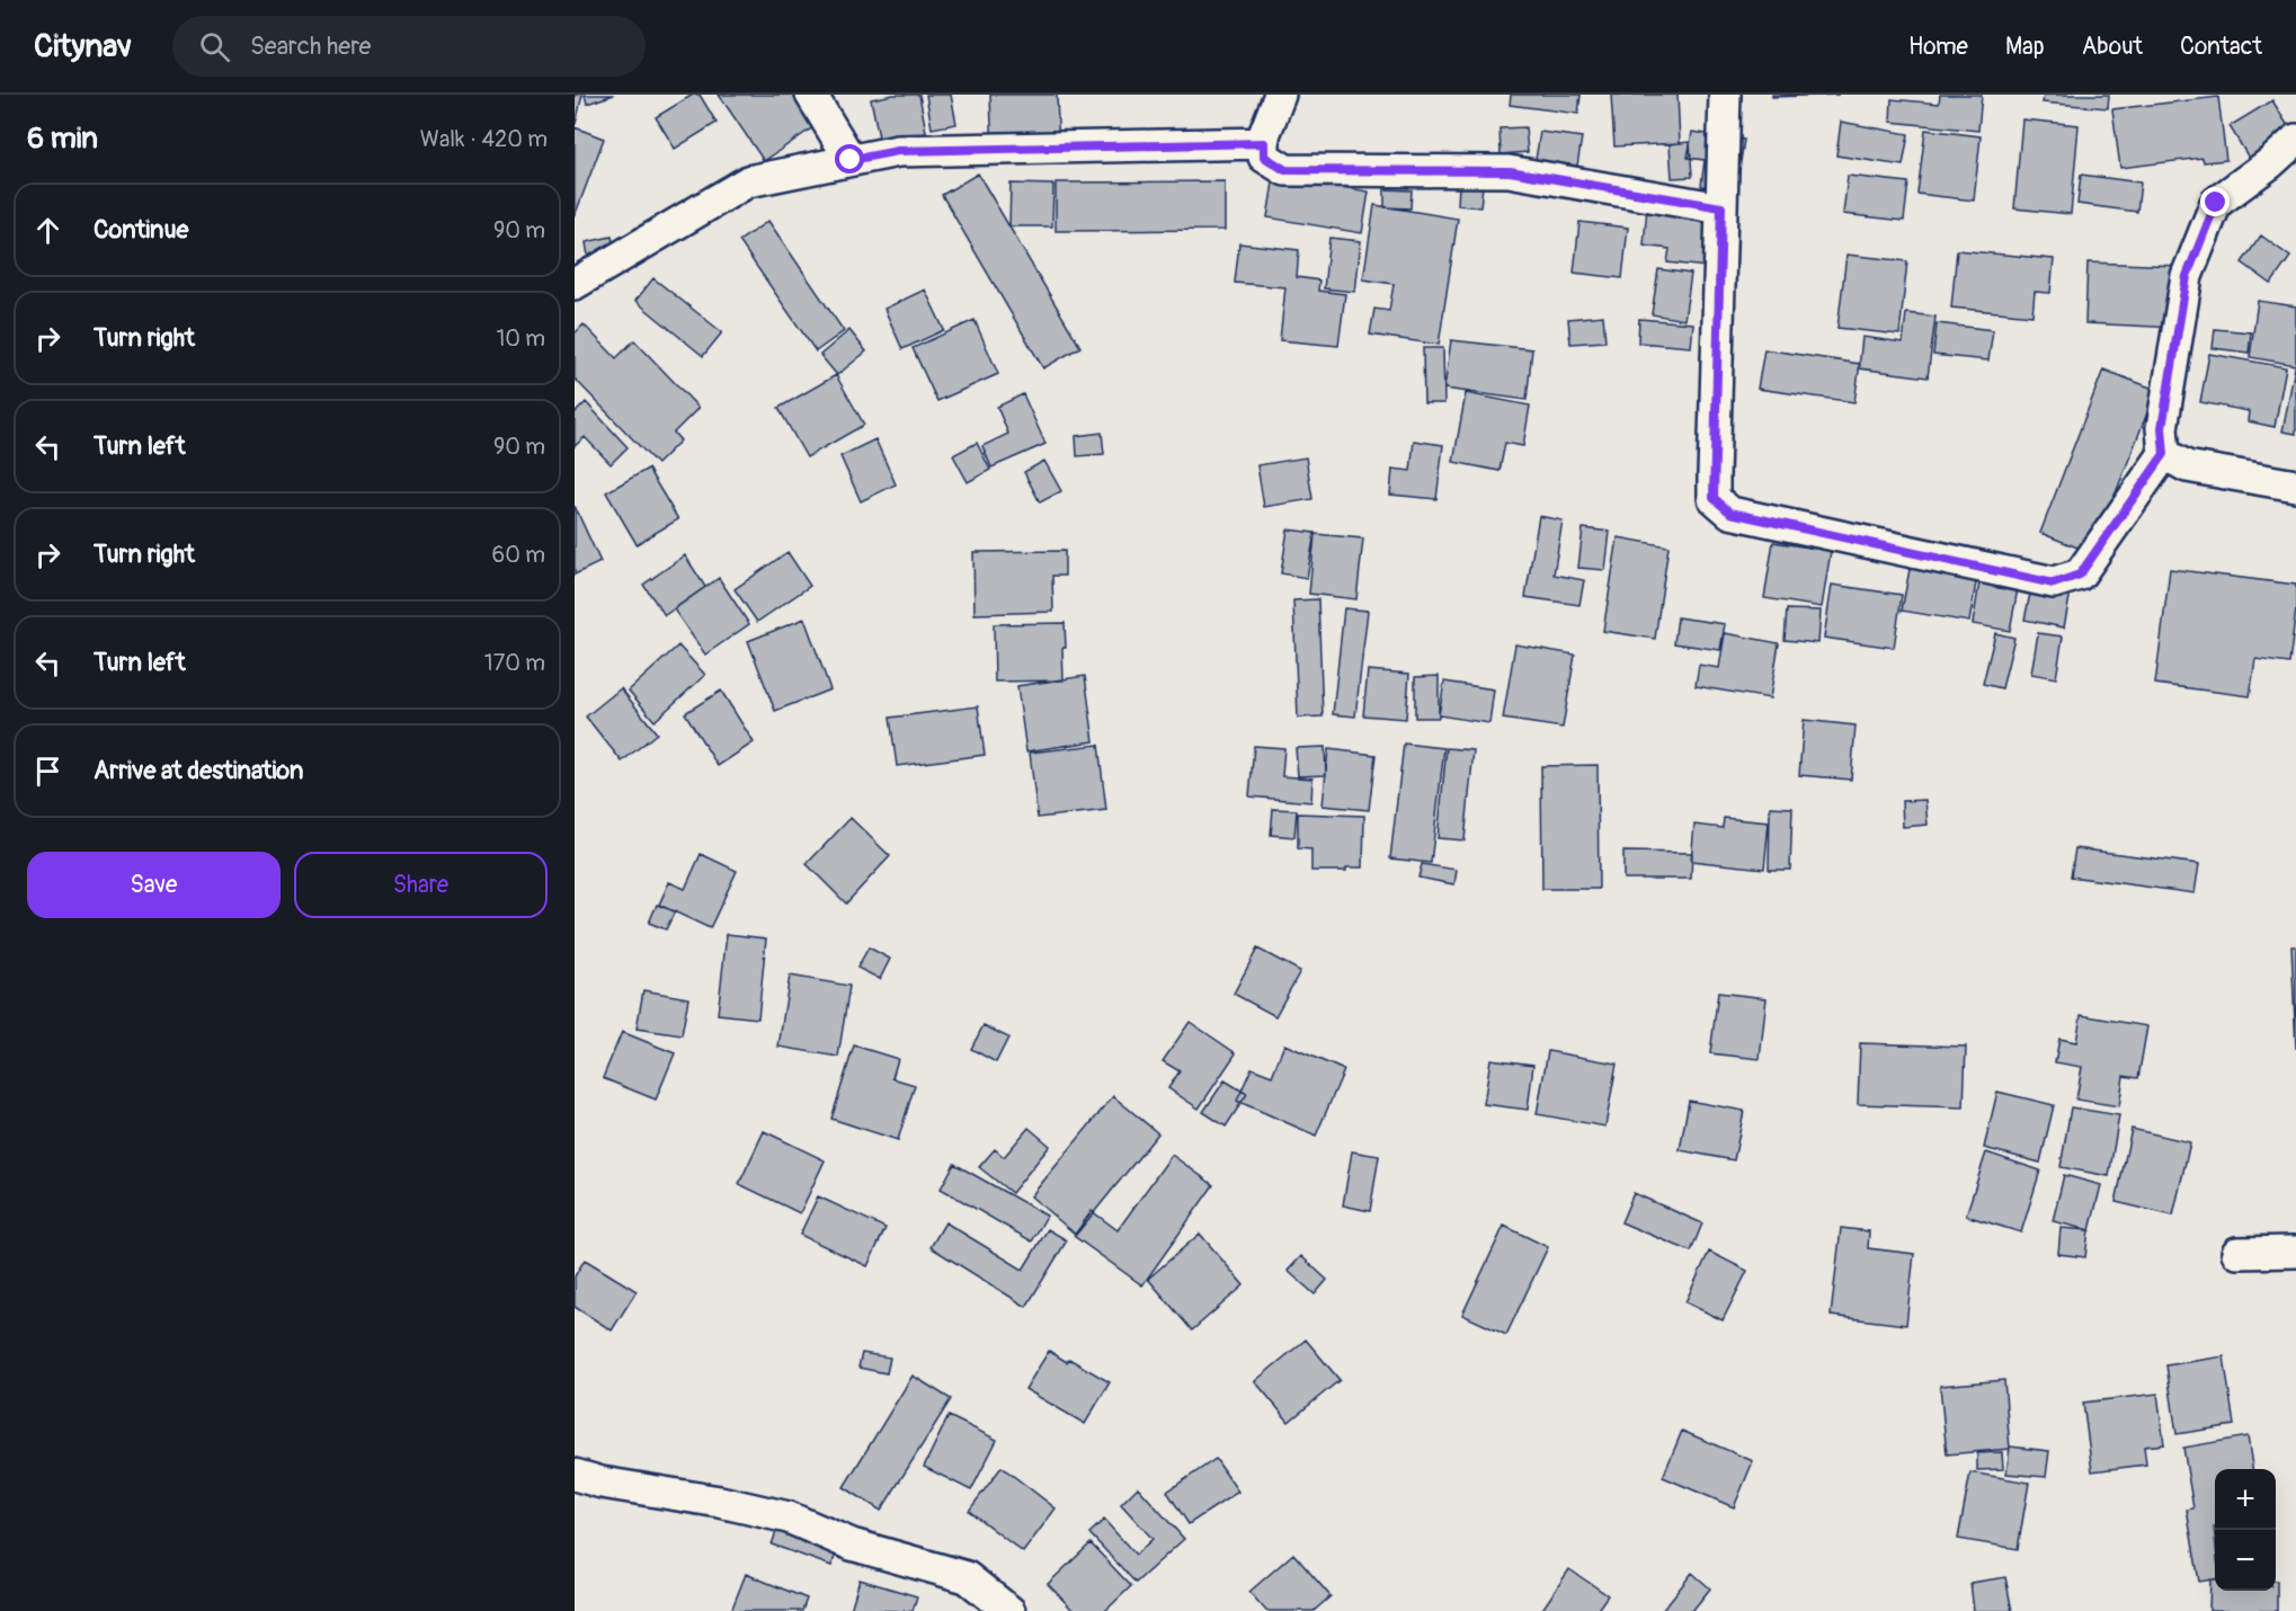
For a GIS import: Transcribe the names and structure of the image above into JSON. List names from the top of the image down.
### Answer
{
  "page": {
    "header": "Citynav",
    "search": "Search here",
    "nav": [
      "Home",
      "Map",
      "About",
      "Contact"
    ],
    "heading": ["6 min", "Walk · 420 m"],
    "list": [
      ["Continue", "90 m"],
      ["Turn right", "10 m"],
      ["Turn left", "90 m"],
      ["Turn right", "60 m"],
      ["Turn left", "170 m"],
      "Arrive at destination"
    ],
    "buttons": ["Save", "Share"],
    "map_buttons": ["+", "−"]
  }
}
